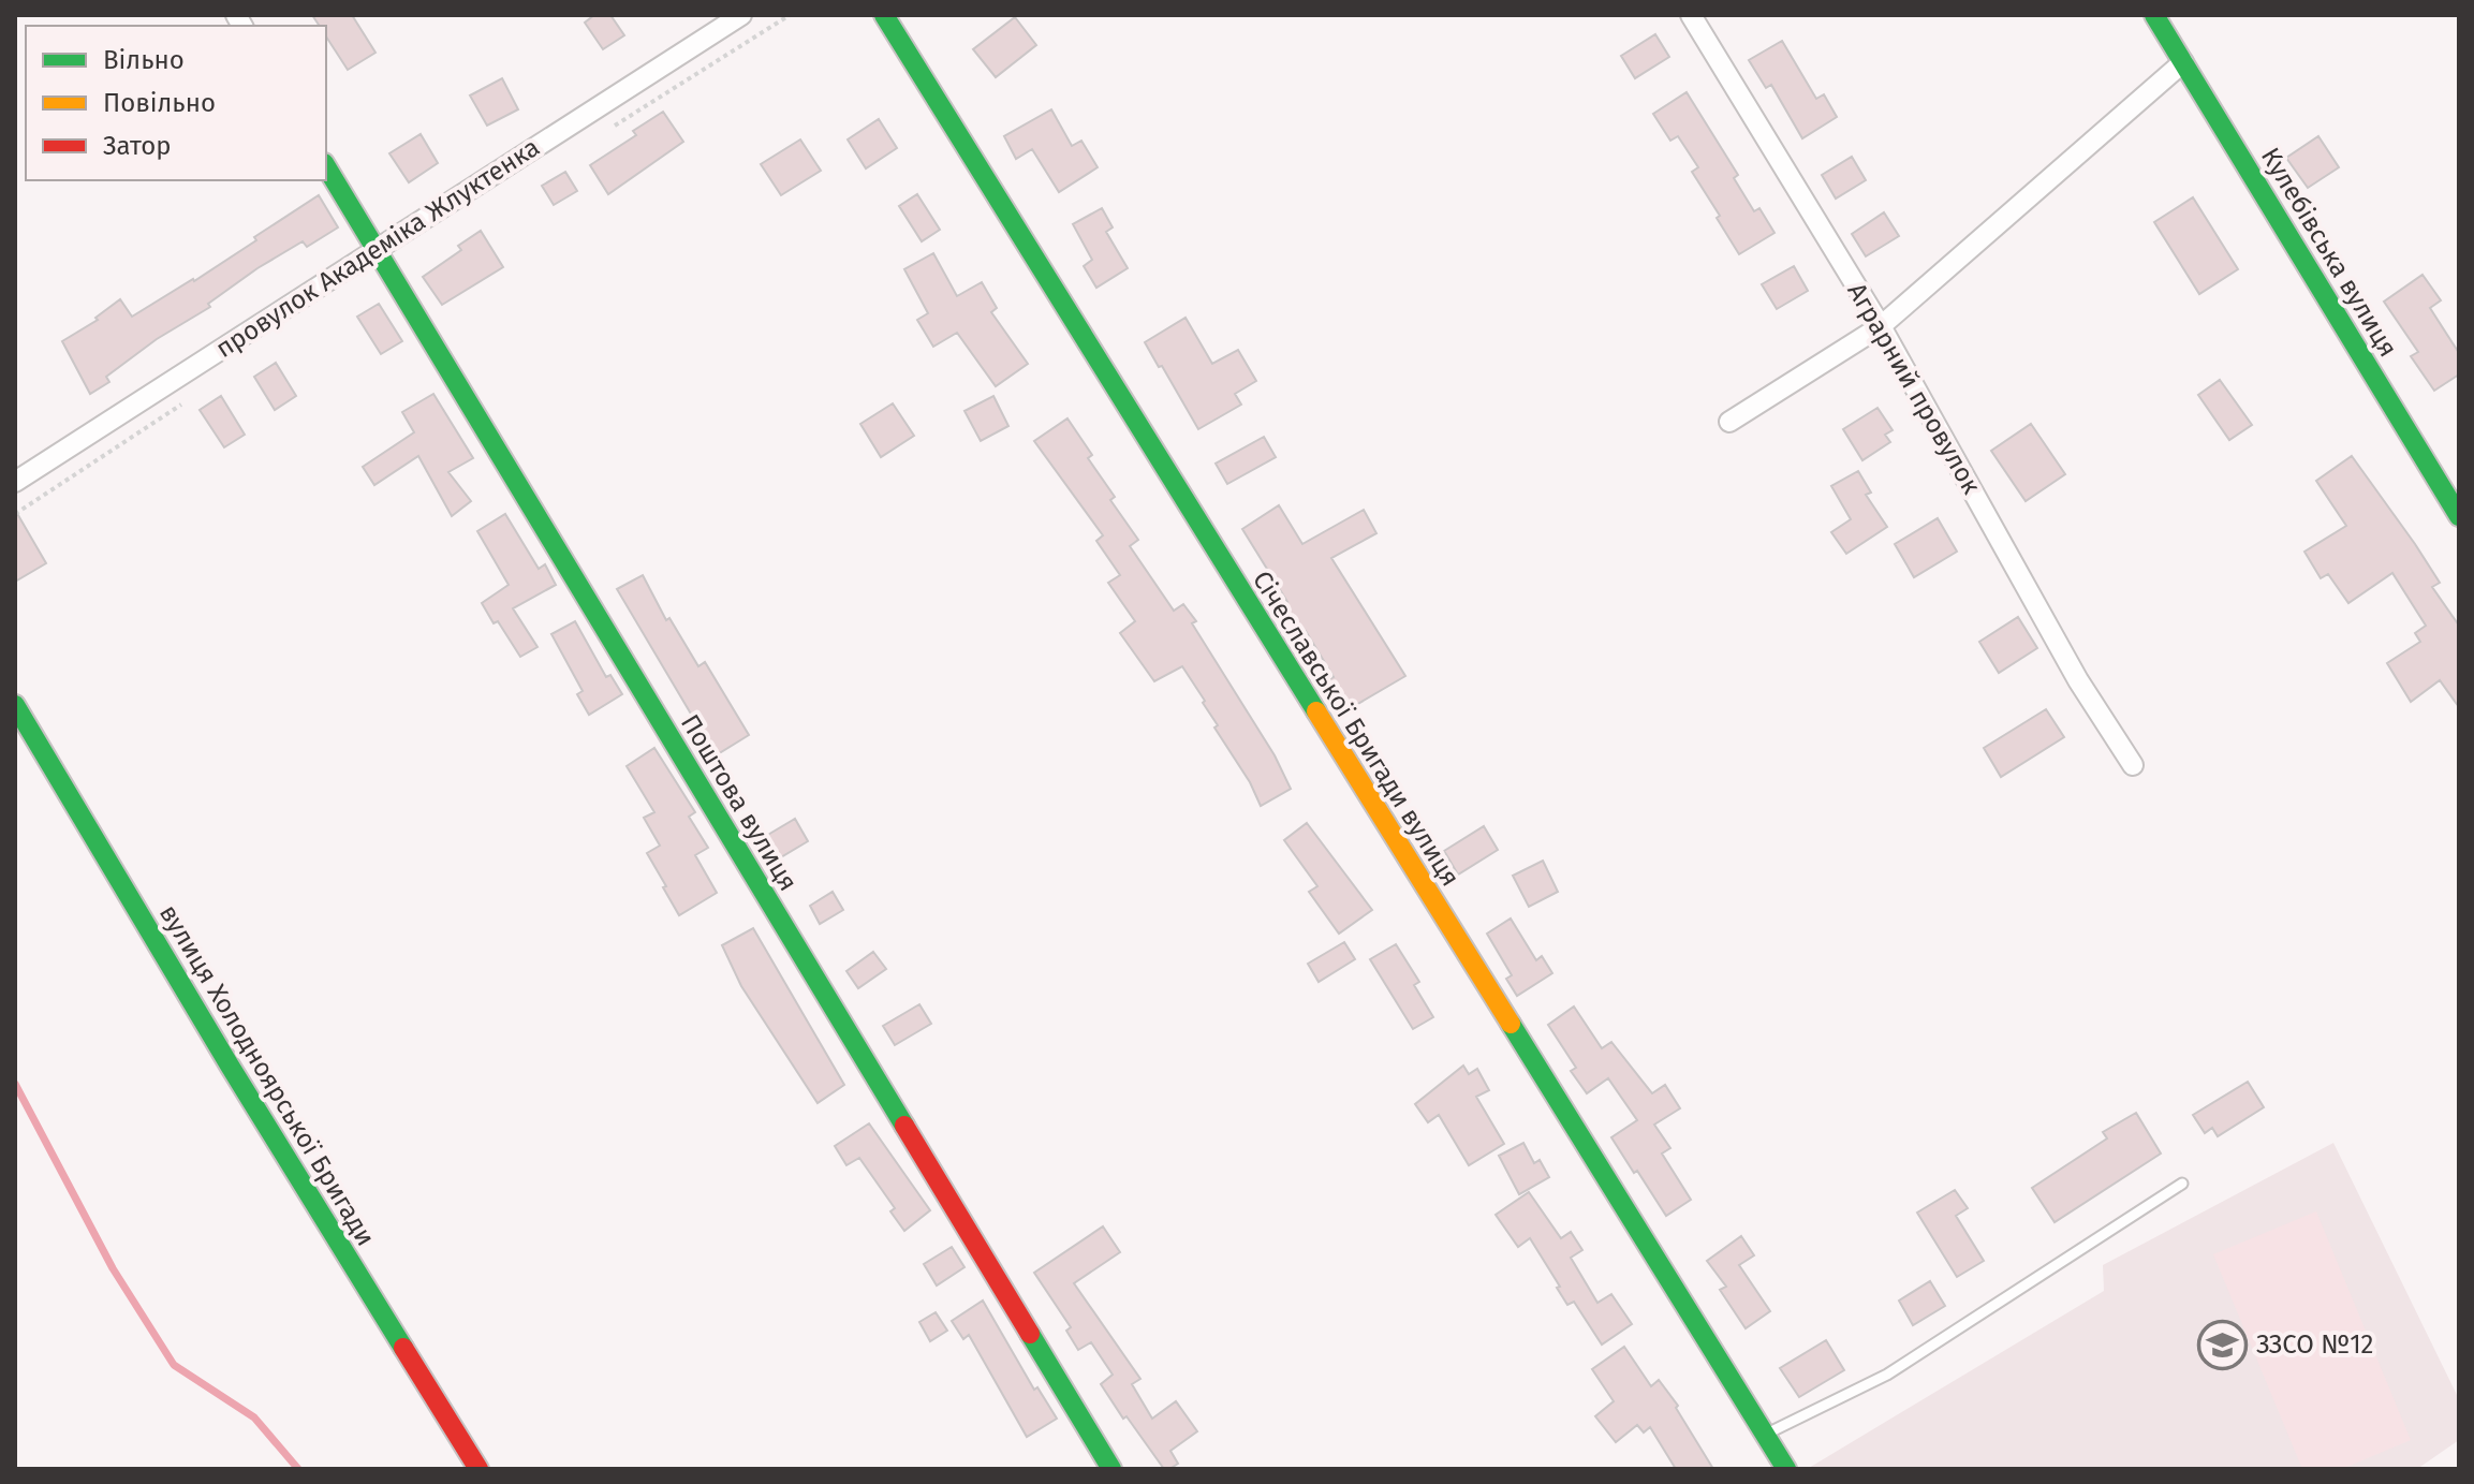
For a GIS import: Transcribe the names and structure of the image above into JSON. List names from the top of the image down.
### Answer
{
  "streets": {
    "street": [
      "провулок Академіка Жлуктенка",
      "Кулебівська вулиця",
      "Аграрний провулок",
      "Січеславської Бригади вулиця",
      "Поштова вулиця",
      "вулиця Холодноярської Бригади"
    ]
  },
  "crossings": [
    ["провулок Академіка Жлуктенка", "Поштова вулиця"]
  ],
  "places": {
    "school or university": ["ЗЗСО №12"]
  },
  "legend": ["Вільно", "Повільно", "Затор"]
}
